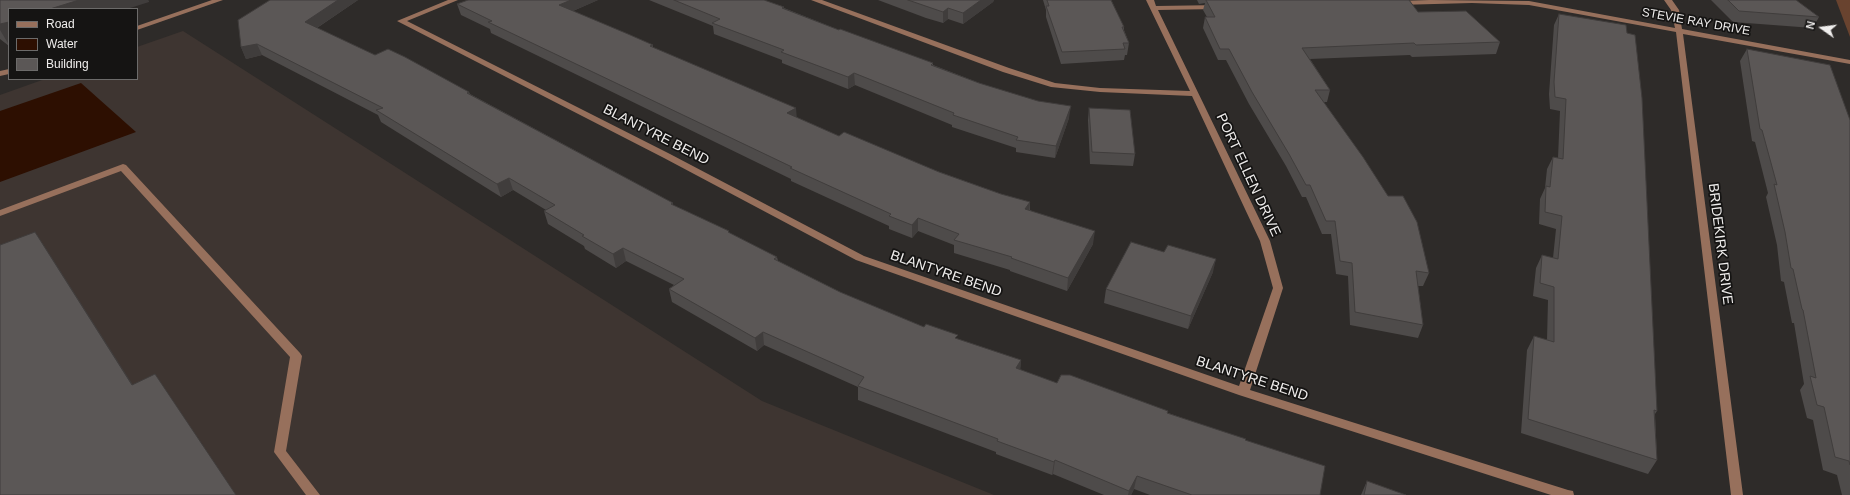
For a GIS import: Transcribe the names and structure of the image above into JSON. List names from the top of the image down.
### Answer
{
  "streets": {
    "street": [
      "STEVIE RAY DRIVE",
      "BLANTYRE BEND",
      "PORT ELLEN DRIVE",
      "BRIDEKIRK DRIVE"
    ]
  },
  "crossings": [
    ["STEVIE RAY DRIVE", "BRIDEKIRK DRIVE"],
    ["BLANTYRE BEND", "PORT ELLEN DRIVE"]
  ],
  "legend": ["Road", "Water", "Building"],
  "north": "left"
}
